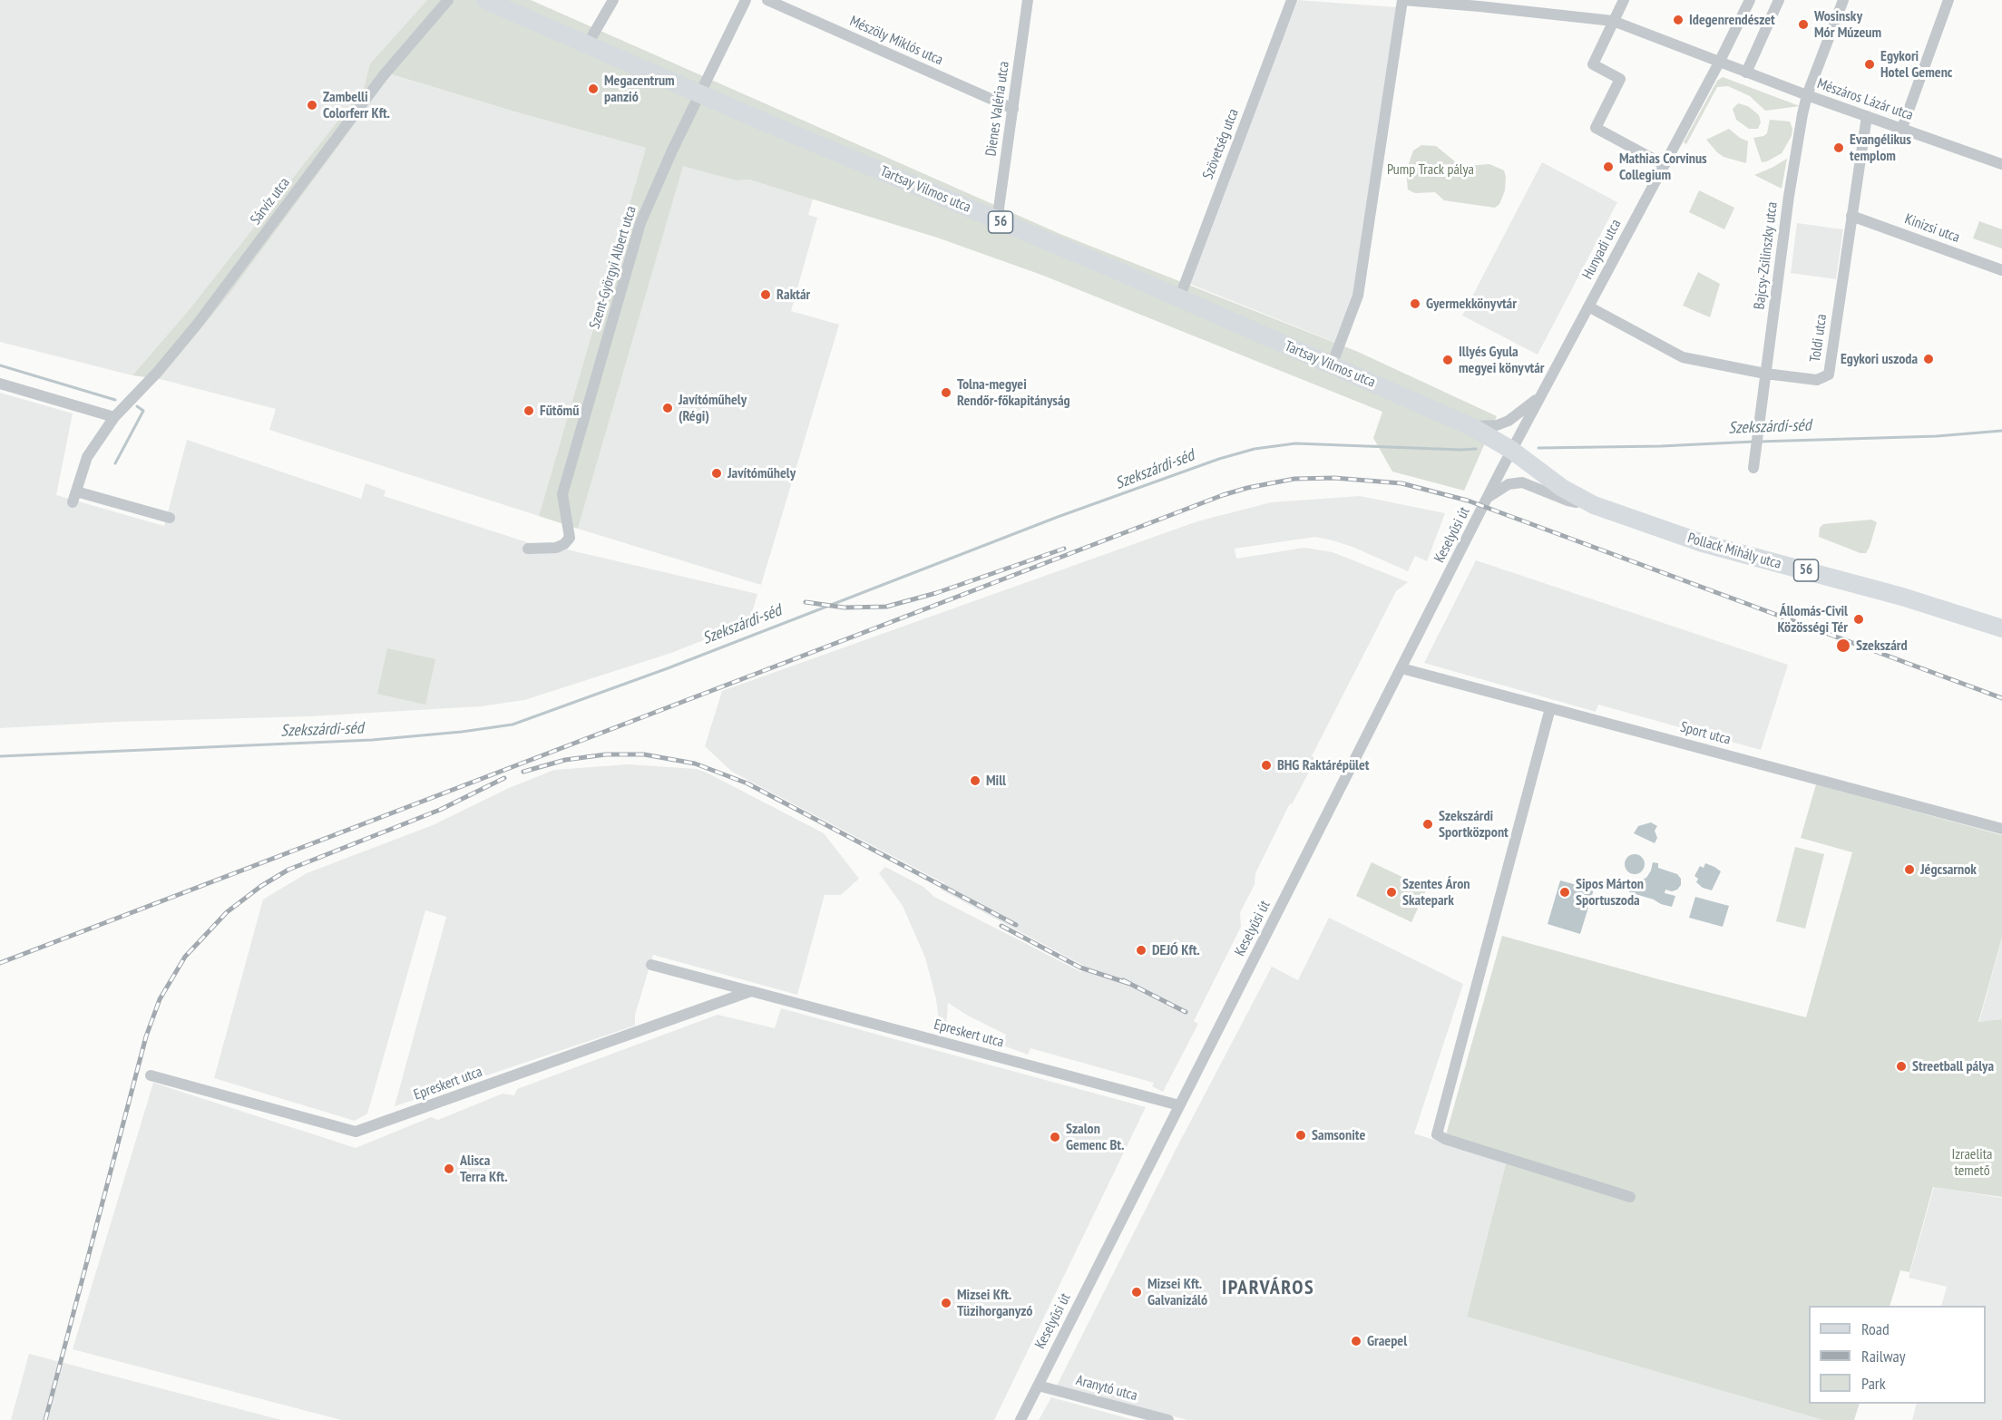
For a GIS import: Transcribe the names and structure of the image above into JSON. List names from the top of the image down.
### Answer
{
  "streets": {
    "main road": ["Tartsay Vilmos utca", "56", "Pollack Mihály utca"],
    "street": [
      "Mészöly Miklós utca",
      "Mészáros Lázár utca",
      "Dienes Valéria utca",
      "Szövetség utca",
      "Sárvíz utca",
      "Kinizsi utca",
      "Hunyadi utca",
      "Bajcsy-Zsilinszky utca",
      "Szent-Györgyi Albert utca",
      "Toldi utca",
      "Keselyűsi út",
      "Sport utca",
      "Epreskert utca",
      "Aranytó utca"
    ]
  },
  "crossings": [
    ["Mészöly Miklós utca", "Dienes Valéria utca"],
    ["Mészáros Lázár utca", "Hunyadi utca"],
    ["Mészáros Lázár utca", "Bajcsy-Zsilinszky utca"],
    ["Mészáros Lázár utca", "Toldi utca"],
    ["Dienes Valéria utca", "Tartsay Vilmos utca"],
    ["Szövetség utca", "Tartsay Vilmos utca"],
    ["Tartsay Vilmos utca", "Hunyadi utca"],
    ["Tartsay Vilmos utca", "Szent-Györgyi Albert utca"],
    ["Tartsay Vilmos utca", "Keselyűsi út"],
    ["Tartsay Vilmos utca", "Pollack Mihály utca"],
    ["Kinizsi utca", "Toldi utca"],
    ["Hunyadi utca", "Toldi utca"],
    ["Hunyadi utca", "Keselyűsi út"],
    ["Hunyadi utca", "Pollack Mihály utca"],
    ["Bajcsy-Zsilinszky utca", "Toldi utca"],
    ["Keselyűsi út", "Pollack Mihály utca"],
    ["Keselyűsi út", "Sport utca"],
    ["Keselyűsi út", "Epreskert utca"],
    ["Keselyűsi út", "Aranytó utca"]
  ],
  "districts": ["IPARVÁROS"],
  "water": ["Szekszárdi-séd"],
  "parks": ["Pump Track pálya", "Izraelita temető"],
  "places": [
    "Idegenrendészet",
    "Wosinsky Mór Múzeum",
    "Egykori Hotel Gemenc",
    "Megacentrum panzió",
    "Zambelli Colorferr Kft.",
    "Evangélikus templom",
    "Mathias Corvinus Collegium",
    "Raktár",
    "Gyermekkönyvtár",
    "Egykori uszoda",
    "Illyés Gyula megyei könyvtár",
    "Tolna-megyei Rendőr-főkapitányság",
    "Javítóműhely (Régi)",
    "Fűtőmű",
    "Javítóműhely",
    "Állomás-Civil Közösségi Tér",
    "Szekszárd",
    "BHG Raktárépület",
    "Mill",
    "Szekszárdi Sportközpont",
    "Jégcsarnok",
    "Szentes Áron Skatepark",
    "Sipos Márton Sportuszoda",
    "DEJÓ Kft.",
    "Streetball pálya",
    "Samsonite",
    "Szalon Gemenc Bt.",
    "Alisca Terra Kft.",
    "Mizsei Kft. Galvanizáló",
    "Mizsei Kft. Tüzihorganyzó",
    "Graepel"
  ],
  "legend": ["Road", "Railway", "Park"]
}
